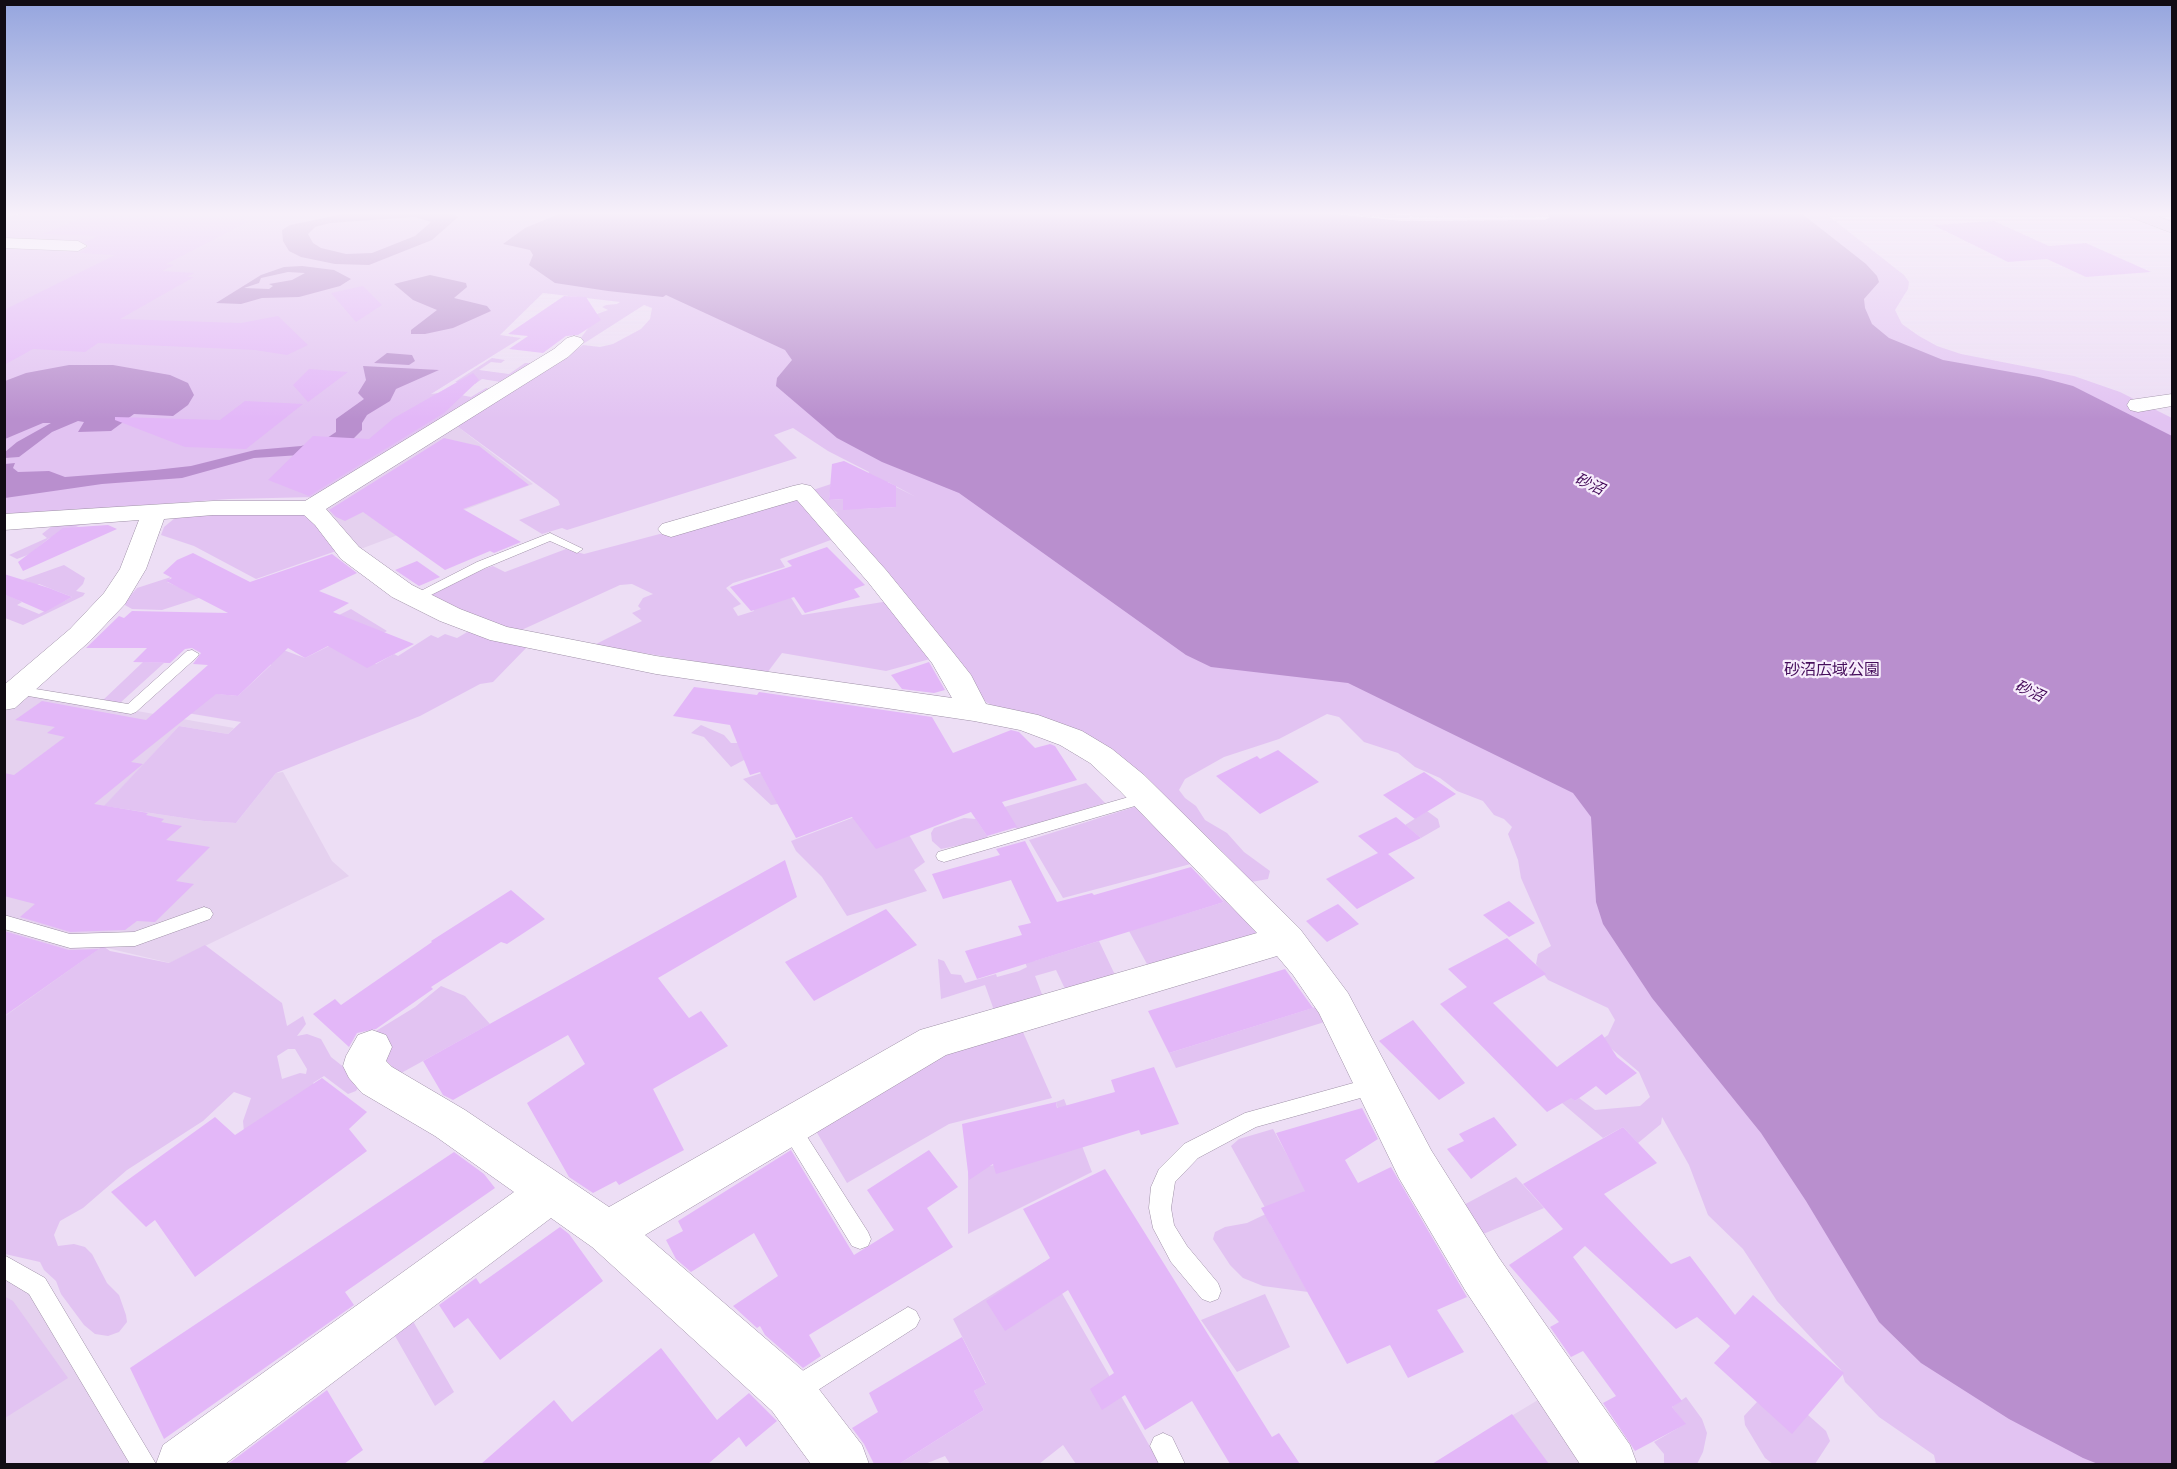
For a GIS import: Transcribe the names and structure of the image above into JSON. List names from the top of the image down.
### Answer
{
  "water": ["砂沼"],
  "parks": ["砂沼広域公園"]
}
